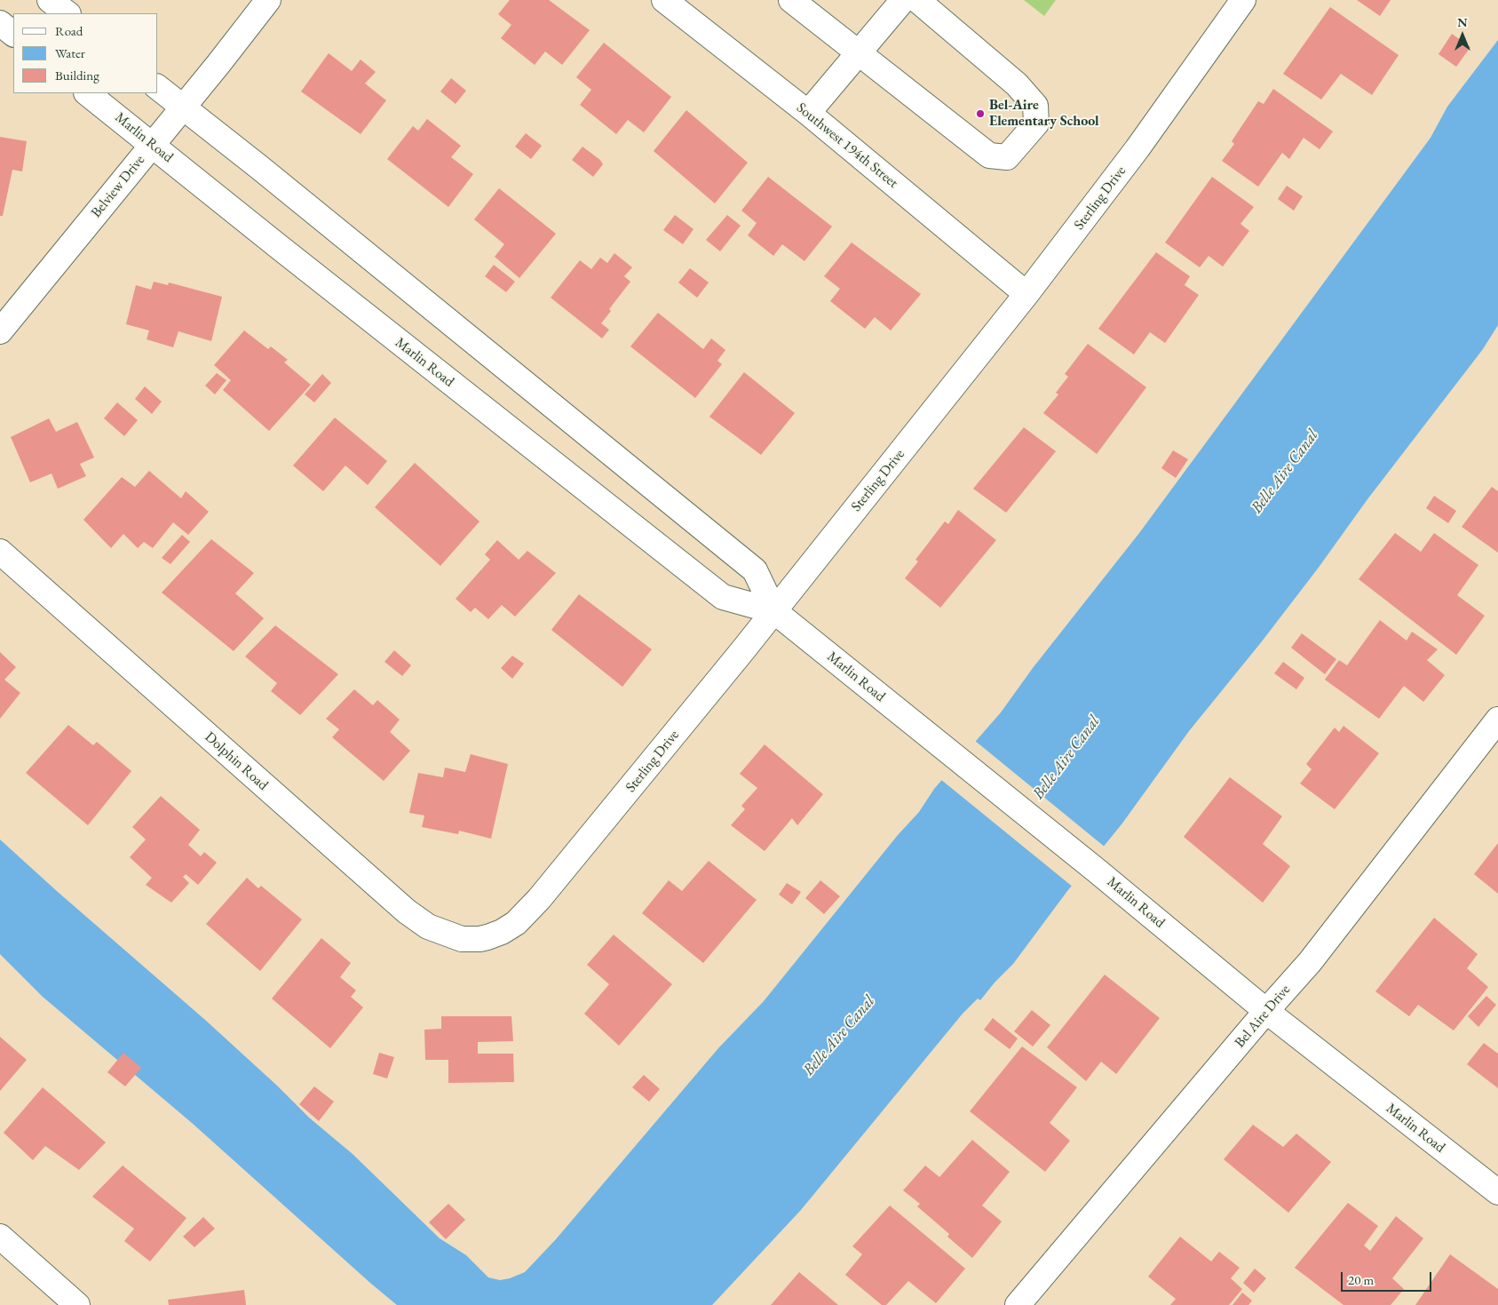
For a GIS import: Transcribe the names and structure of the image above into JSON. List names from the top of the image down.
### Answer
{
  "streets": {
    "street": [
      "Marlin Road",
      "Southwest 194th Street",
      "Belview Drive",
      "Sterling Drive",
      "Dolphin Road",
      "Bel Aire Drive"
    ]
  },
  "crossings": [
    ["Marlin Road", "Belview Drive"],
    ["Marlin Road", "Sterling Drive"],
    ["Marlin Road", "Bel Aire Drive"],
    ["Southwest 194th Street", "Sterling Drive"],
    ["Sterling Drive", "Dolphin Road"]
  ],
  "water": ["Belle Aire Canal"],
  "places": ["Bel-Aire Elementary School"],
  "legend": ["Road", "Water", "Building"],
  "scale_bar": "20 m",
  "north": "top"
}
